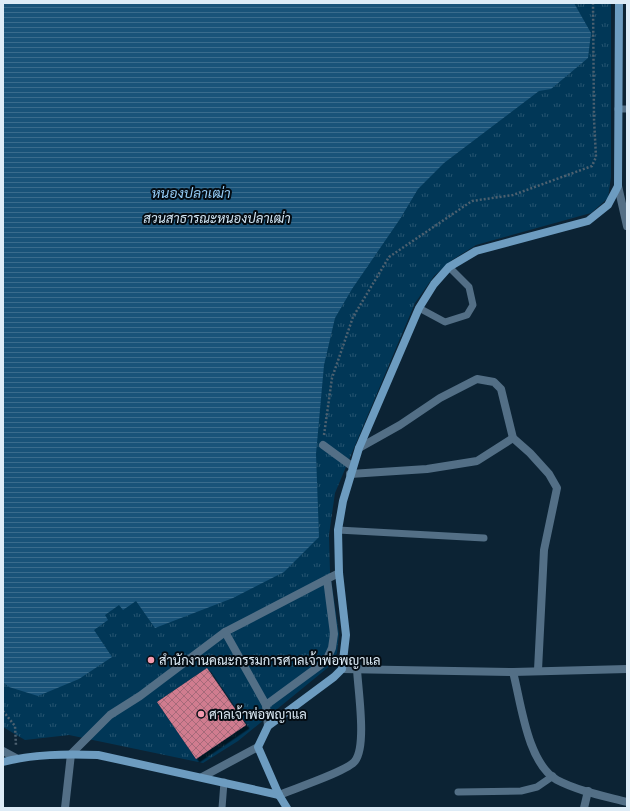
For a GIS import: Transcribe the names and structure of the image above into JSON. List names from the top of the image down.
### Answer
{
  "water": ["หนองปลาเฒ่า"],
  "parks": ["สวนสาธารณะหนองปลาเฒ่า"],
  "places": ["สำนักงานคณะกรรมการศาลเจ้าพ่อพญาแล", "ศาลเจ้าพ่อพญาแล"]
}
